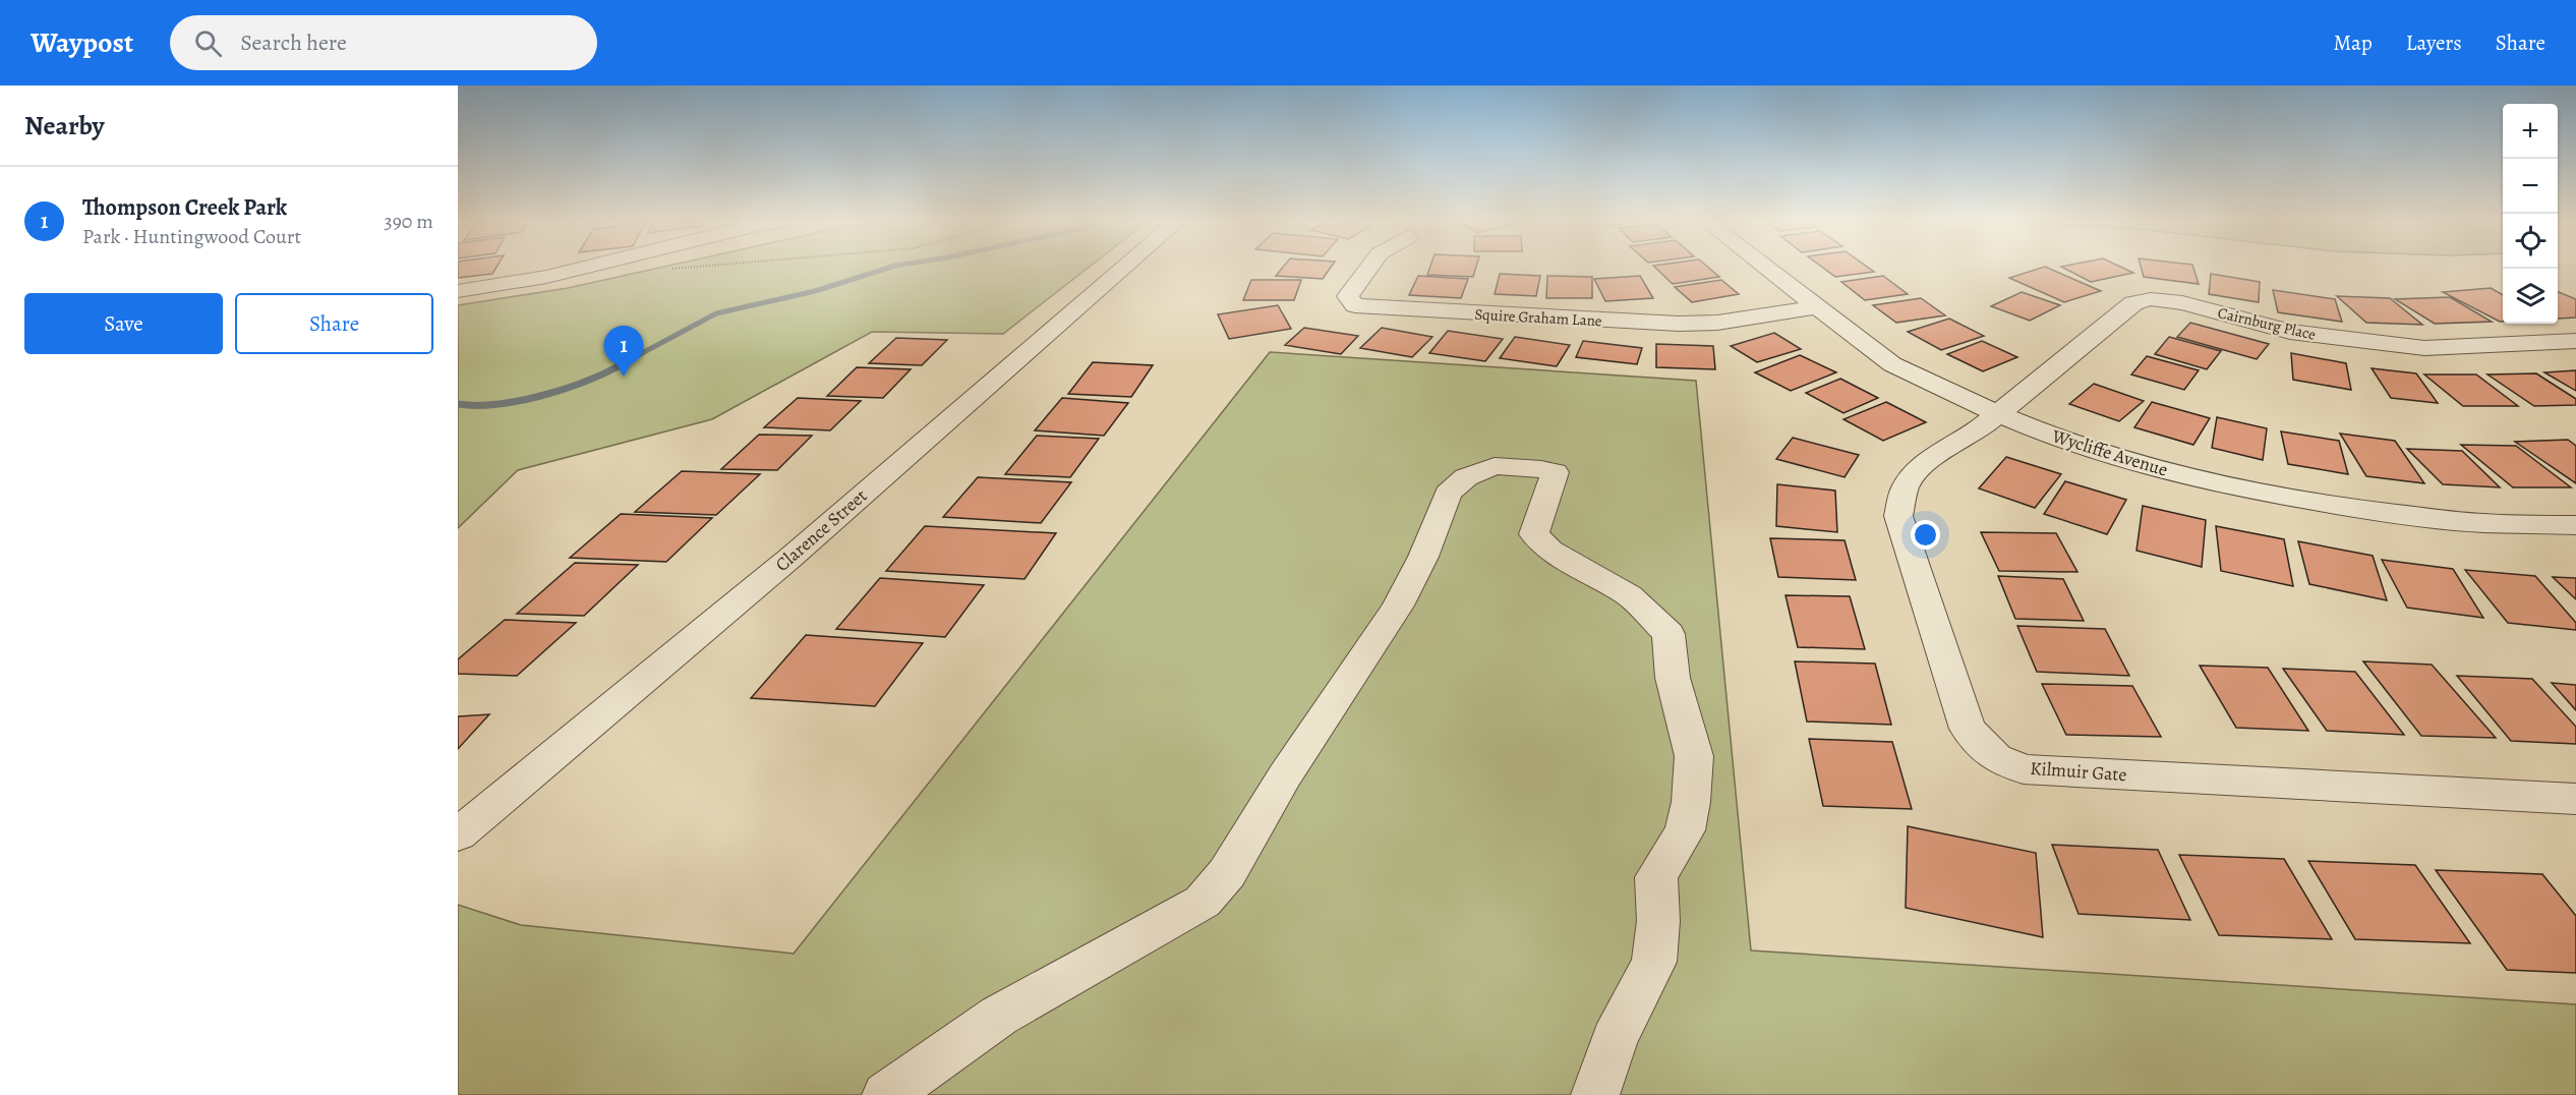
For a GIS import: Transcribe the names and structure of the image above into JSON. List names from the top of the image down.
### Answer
{
  "streets": {
    "street": [
      "Squire Graham Lane",
      "Cairnburg Place",
      "Wycliffe Avenue",
      "Clarence Street",
      "Kilmuir Gate"
    ]
  },
  "crossings": [
    ["Squire Graham Lane", "Wycliffe Avenue"],
    ["Cairnburg Place", "Wycliffe Avenue"],
    ["Cairnburg Place", "Kilmuir Gate"],
    ["Wycliffe Avenue", "Kilmuir Gate"]
  ],
  "page": {
    "header": "Waypost",
    "search": "Search here",
    "nav": ["Map", "Layers", "Share"],
    "heading": "Nearby",
    "map_buttons": ["+", "−"],
    "list": [
      {
        "mark": "1",
        "name": "Thompson Creek Park",
        "note": "Park · Huntingwood Court",
        "value": "390 m"
      }
    ],
    "buttons": ["Save", "Share"],
    "pins": "1"
  }
}
